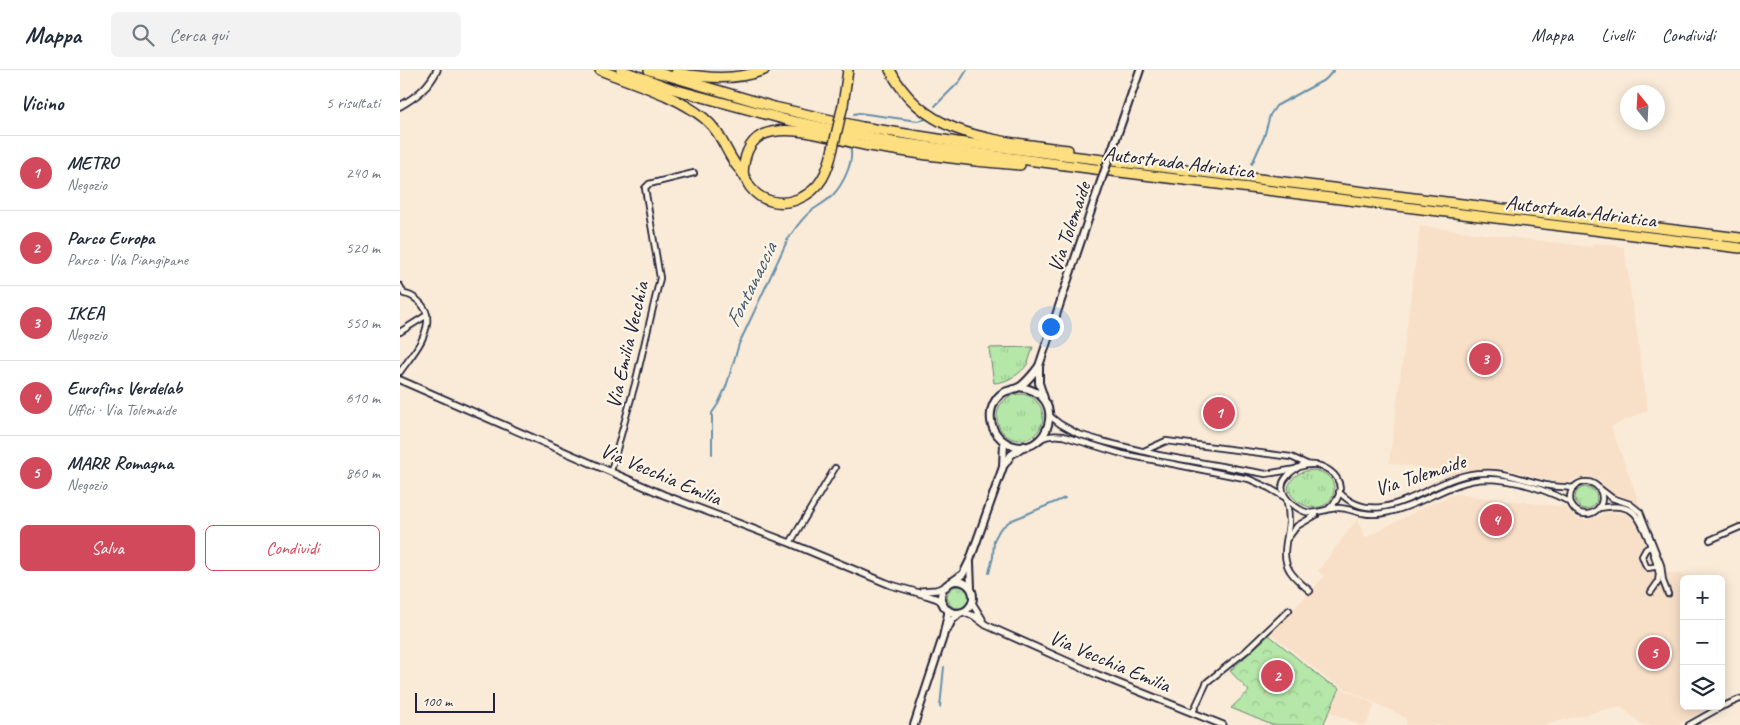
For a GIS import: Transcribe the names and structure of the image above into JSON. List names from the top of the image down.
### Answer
{
  "streets": {
    "highway": ["Autostrada Adriatica"],
    "main road": ["Via Tolemaide"],
    "street": ["Via Emilia Vecchia", "Via Vecchia Emilia"]
  },
  "crossings": [
    ["Via Emilia Vecchia", "Via Vecchia Emilia"]
  ],
  "water": ["Fontanaccia"],
  "scale_bar": "100 m",
  "north": "top",
  "page": {
    "header": "Mappa",
    "search": "Cerca qui",
    "nav": ["Mappa", "Livelli", "Condividi"],
    "heading": ["Vicino", "5 risultati"],
    "list": [
      {
        "mark": "1",
        "name": "METRO",
        "note": "Negozio",
        "value": "240 m"
      },
      {
        "mark": "2",
        "name": "Parco Europa",
        "note": "Parco · Via Piangipane",
        "value": "520 m"
      },
      {
        "mark": "3",
        "name": "IKEA",
        "note": "Negozio",
        "value": "550 m"
      },
      {
        "mark": "4",
        "name": "Eurofins Verdelab",
        "note": "Uffici · Via Tolemaide",
        "value": "610 m"
      },
      {
        "mark": "5",
        "name": "MARR Romagna",
        "note": "Negozio",
        "value": "860 m"
      }
    ],
    "pins": [
      "3",
      "1",
      "4",
      "5",
      "2"
    ],
    "buttons": ["Salva", "Condividi"],
    "map_buttons": ["+", "−"],
    "scale": "100 m"
  }
}
